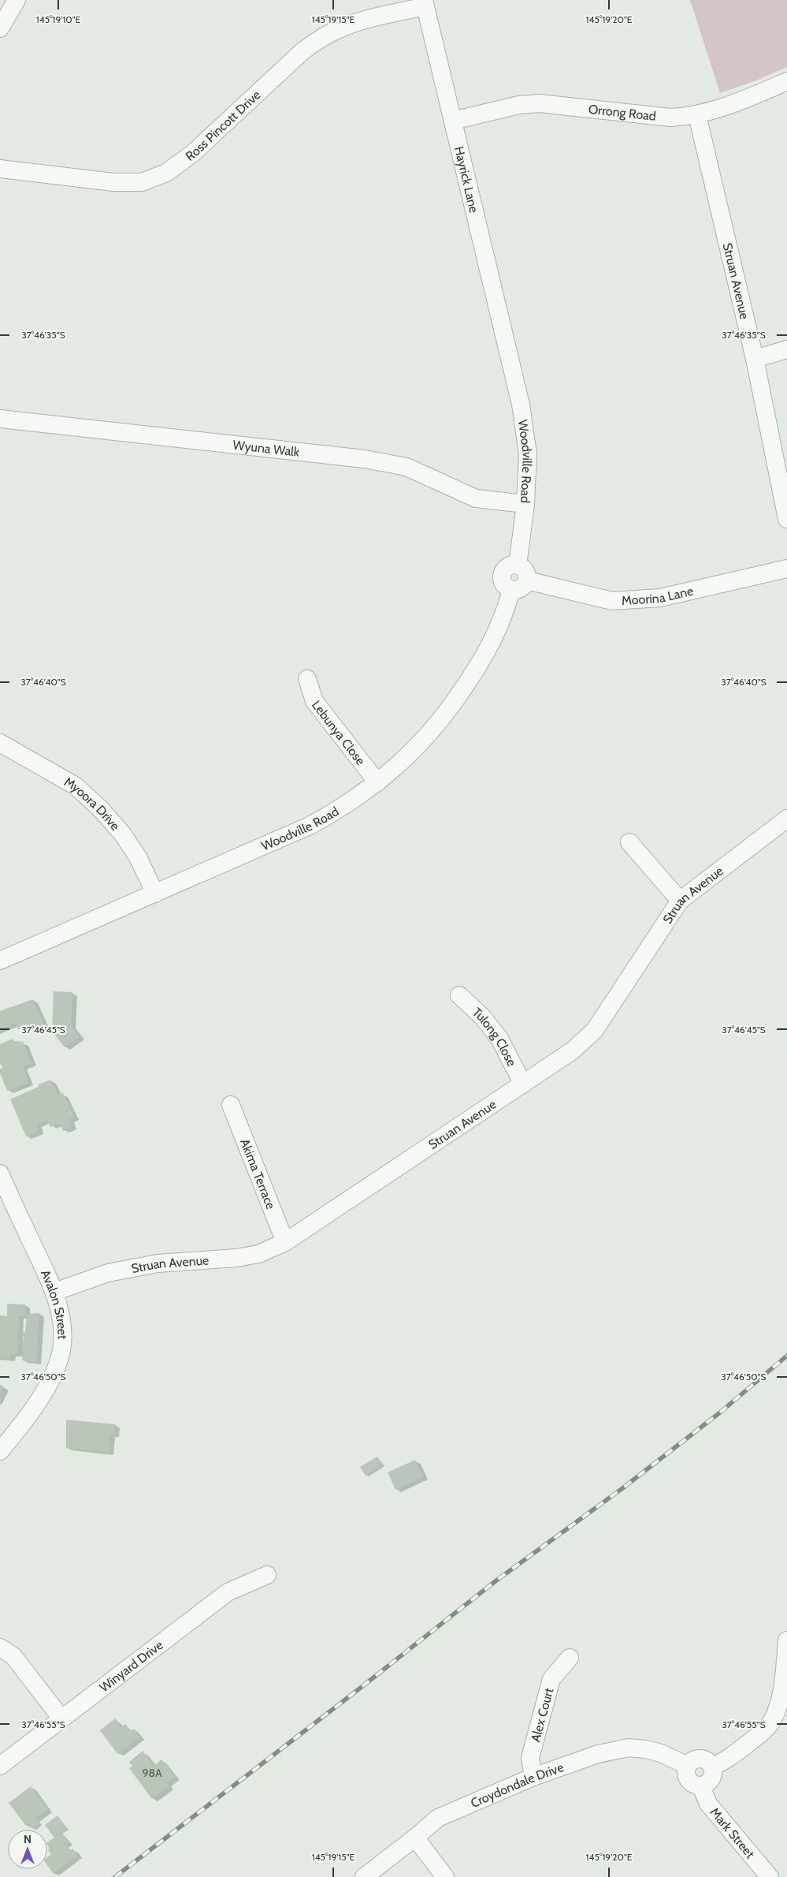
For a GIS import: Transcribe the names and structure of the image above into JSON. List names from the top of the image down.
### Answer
{
  "streets": {
    "street": [
      "Orrong Road",
      "Ross Pincott Drive",
      "Hayrick Lane",
      "Struan Avenue",
      "Wyuna Walk",
      "Woodville Road",
      "Moorina Lane",
      "Lebunya Close",
      "Myoora Drive",
      "Tulong Close",
      "Akima Terrace",
      "Avalon Street",
      "Winyard Drive",
      "Alex Court",
      "Croydondale Drive",
      "Mark Street"
    ]
  },
  "crossings": [
    ["Orrong Road", "Hayrick Lane"],
    ["Orrong Road", "Struan Avenue"],
    ["Ross Pincott Drive", "Hayrick Lane"],
    ["Hayrick Lane", "Woodville Road"],
    ["Struan Avenue", "Tulong Close"],
    ["Struan Avenue", "Akima Terrace"],
    ["Struan Avenue", "Avalon Street"],
    ["Wyuna Walk", "Woodville Road"],
    ["Woodville Road", "Moorina Lane"],
    ["Woodville Road", "Lebunya Close"],
    ["Woodville Road", "Myoora Drive"],
    ["Alex Court", "Croydondale Drive"],
    ["Croydondale Drive", "Mark Street"]
  ],
  "house_numbers": ["98A"],
  "north": "top",
  "coordinates": [
    "145°19'10\"E",
    "145°19'15\"E",
    "145°19'20\"E",
    "37°46'35\"S",
    "37°46'40\"S",
    "37°46'45\"S",
    "37°46'50\"S",
    "37°46'55\"S"
  ]
}
